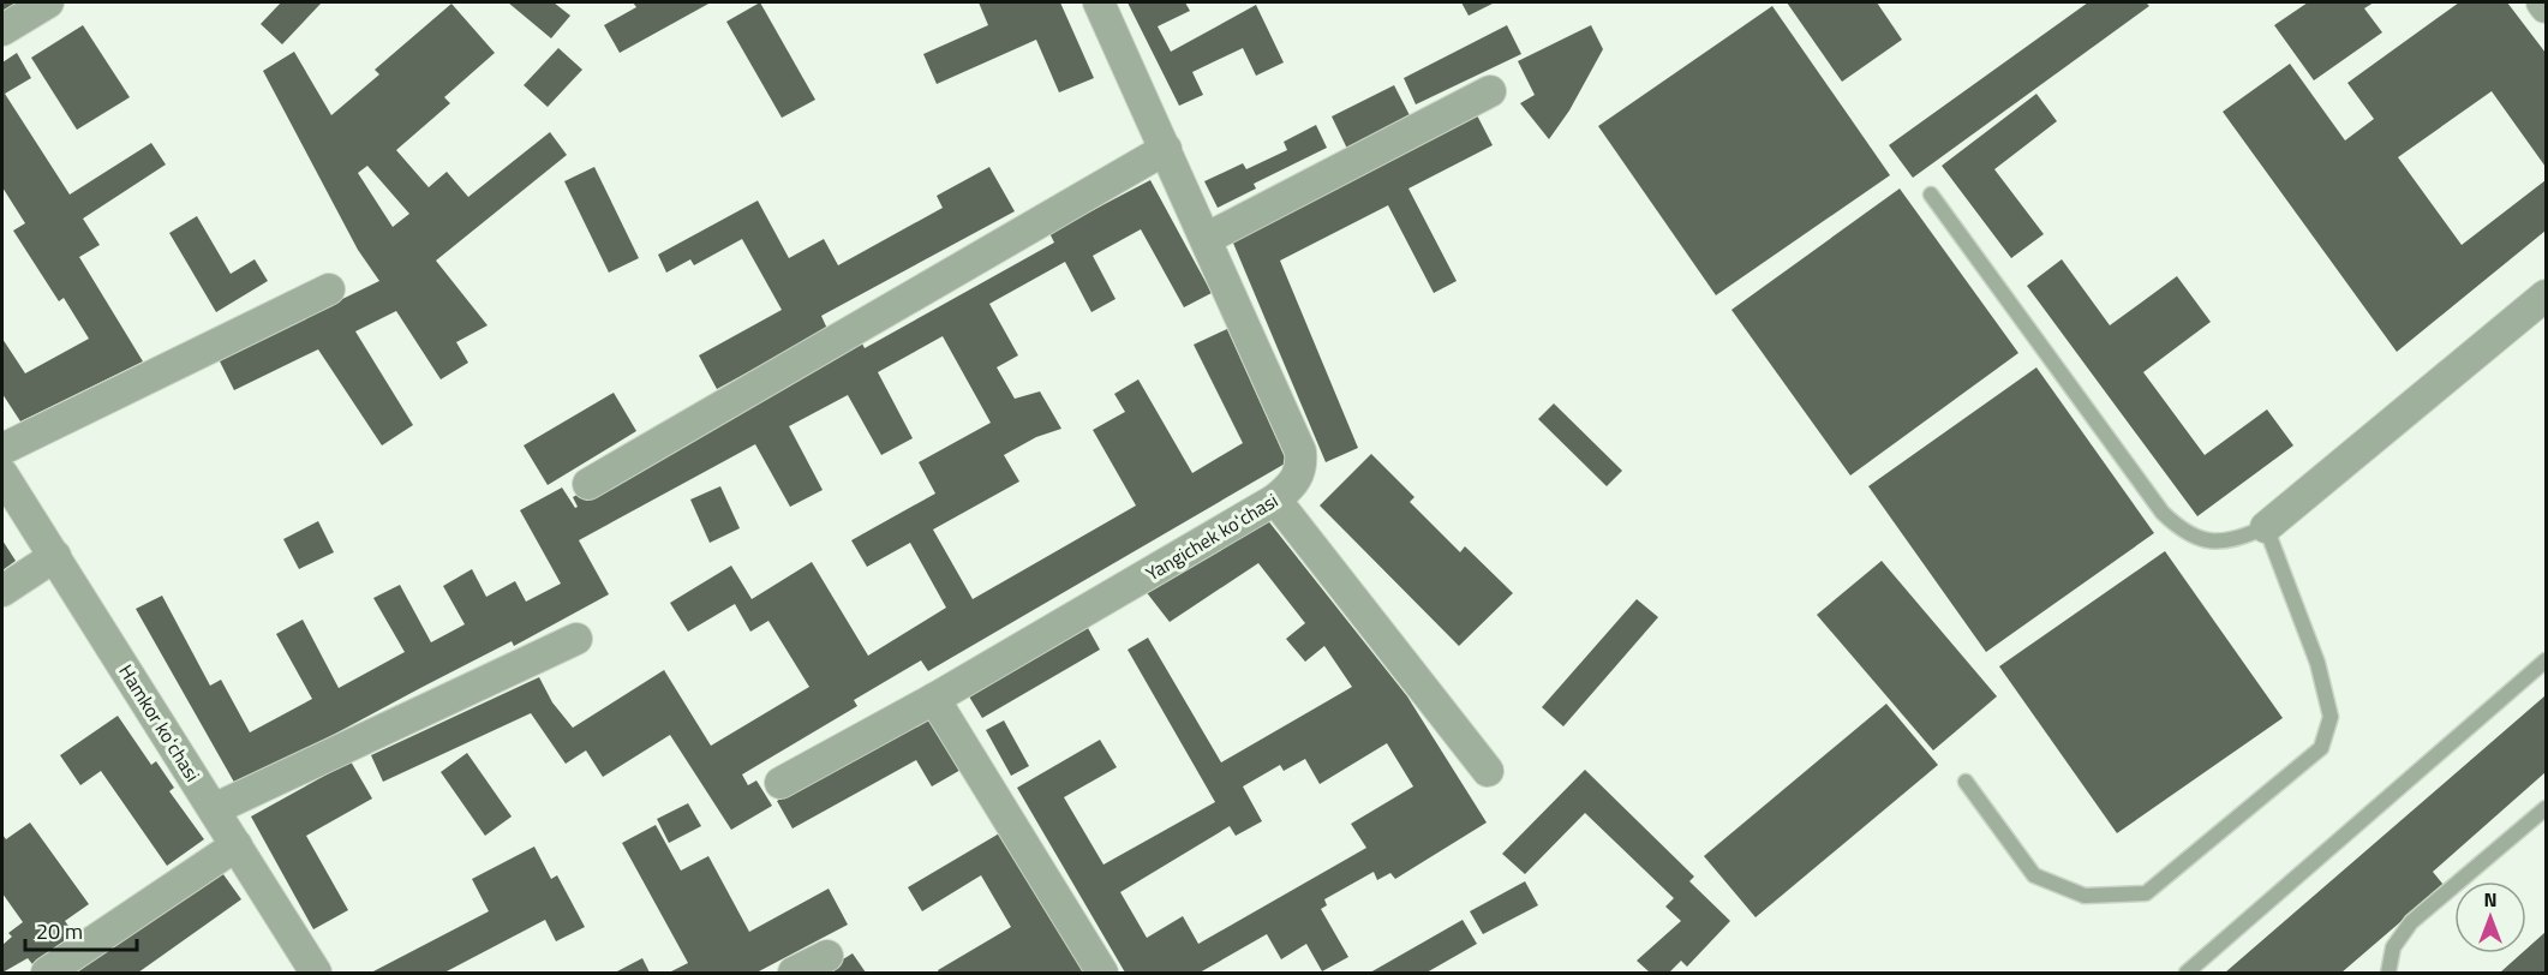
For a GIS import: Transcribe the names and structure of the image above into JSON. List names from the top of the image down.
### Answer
{
  "streets": {
    "street": ["Yangichek koʻchasi", "Hamkor koʻchasi"]
  },
  "scale_bar": "20 m",
  "north": "top"
}
